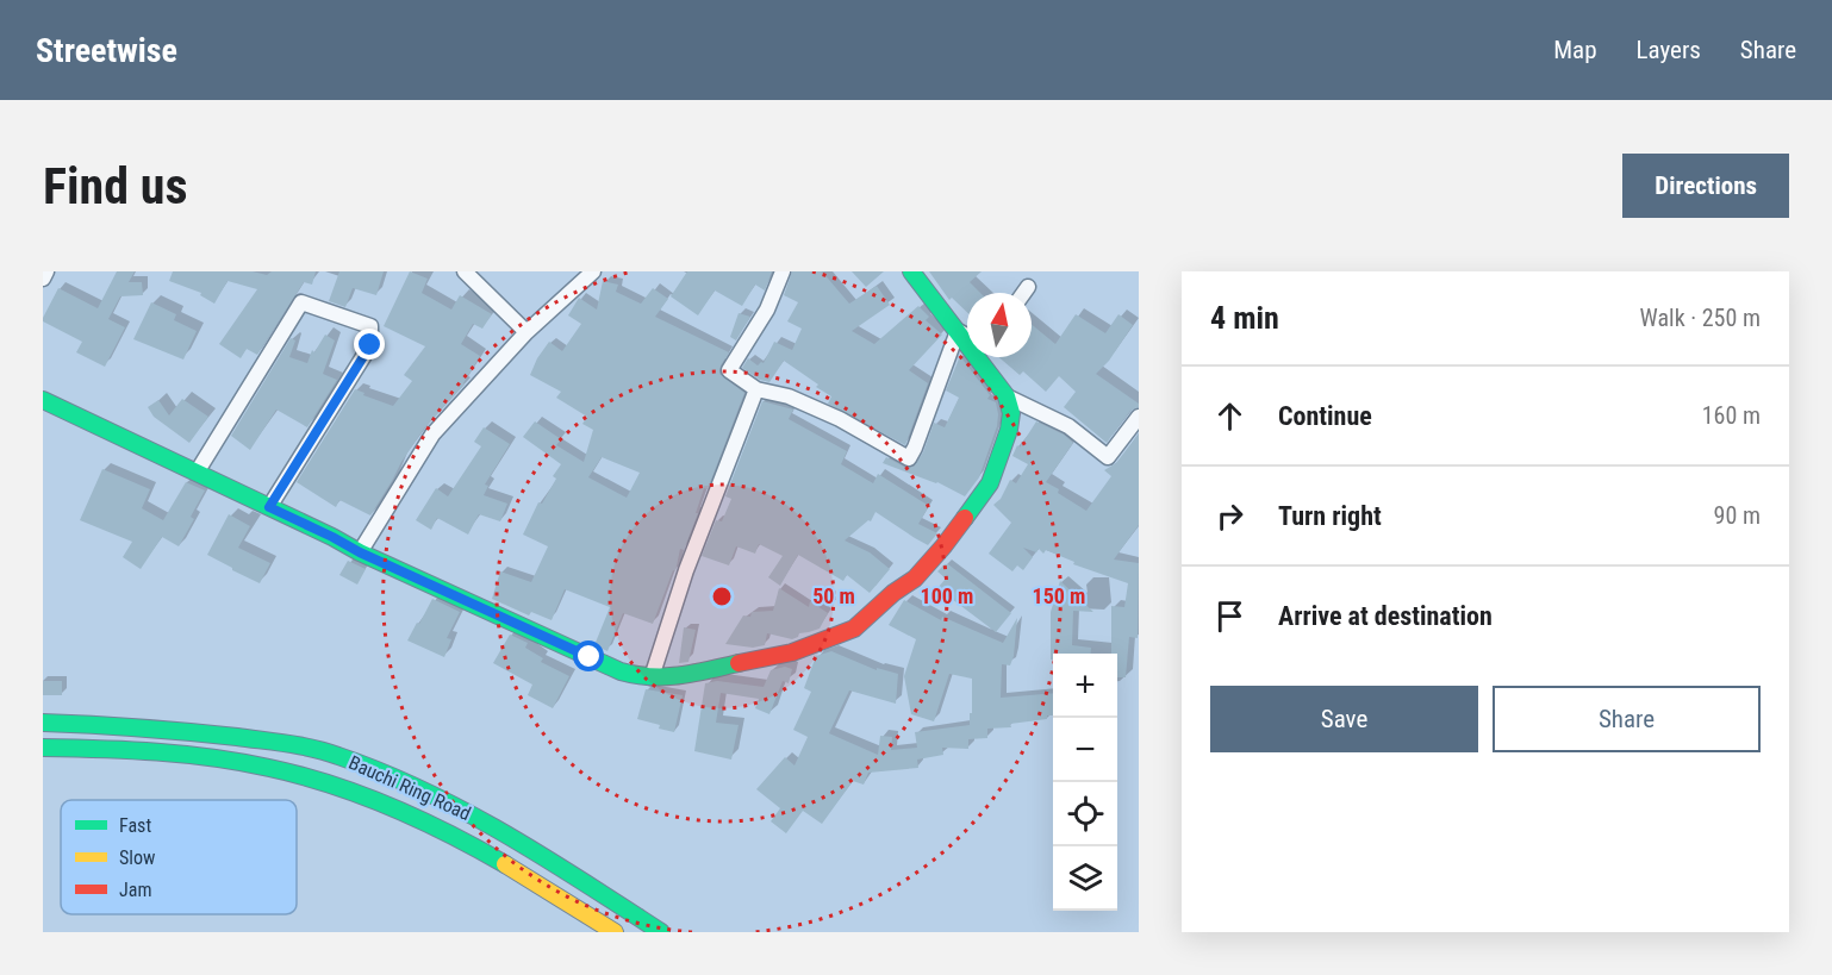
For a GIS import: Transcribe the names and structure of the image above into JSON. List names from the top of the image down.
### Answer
{
  "streets": {
    "street": ["Bauchi Ring Road"]
  },
  "legend": ["Fast", "Slow", "Jam"],
  "north": "top",
  "page": {
    "header": "Streetwise",
    "nav": ["Map", "Layers", "Share"],
    "buttons": [
      "Directions",
      ["Save", "Share"]
    ],
    "title": "Find us",
    "heading": ["4 min", "Walk · 250 m"],
    "list": [
      ["Continue", "160 m"],
      ["Turn right", "90 m"],
      "Arrive at destination"
    ],
    "map_buttons": ["+", "−"]
  },
  "rings": ["50 m", "100 m", "150 m"]
}
